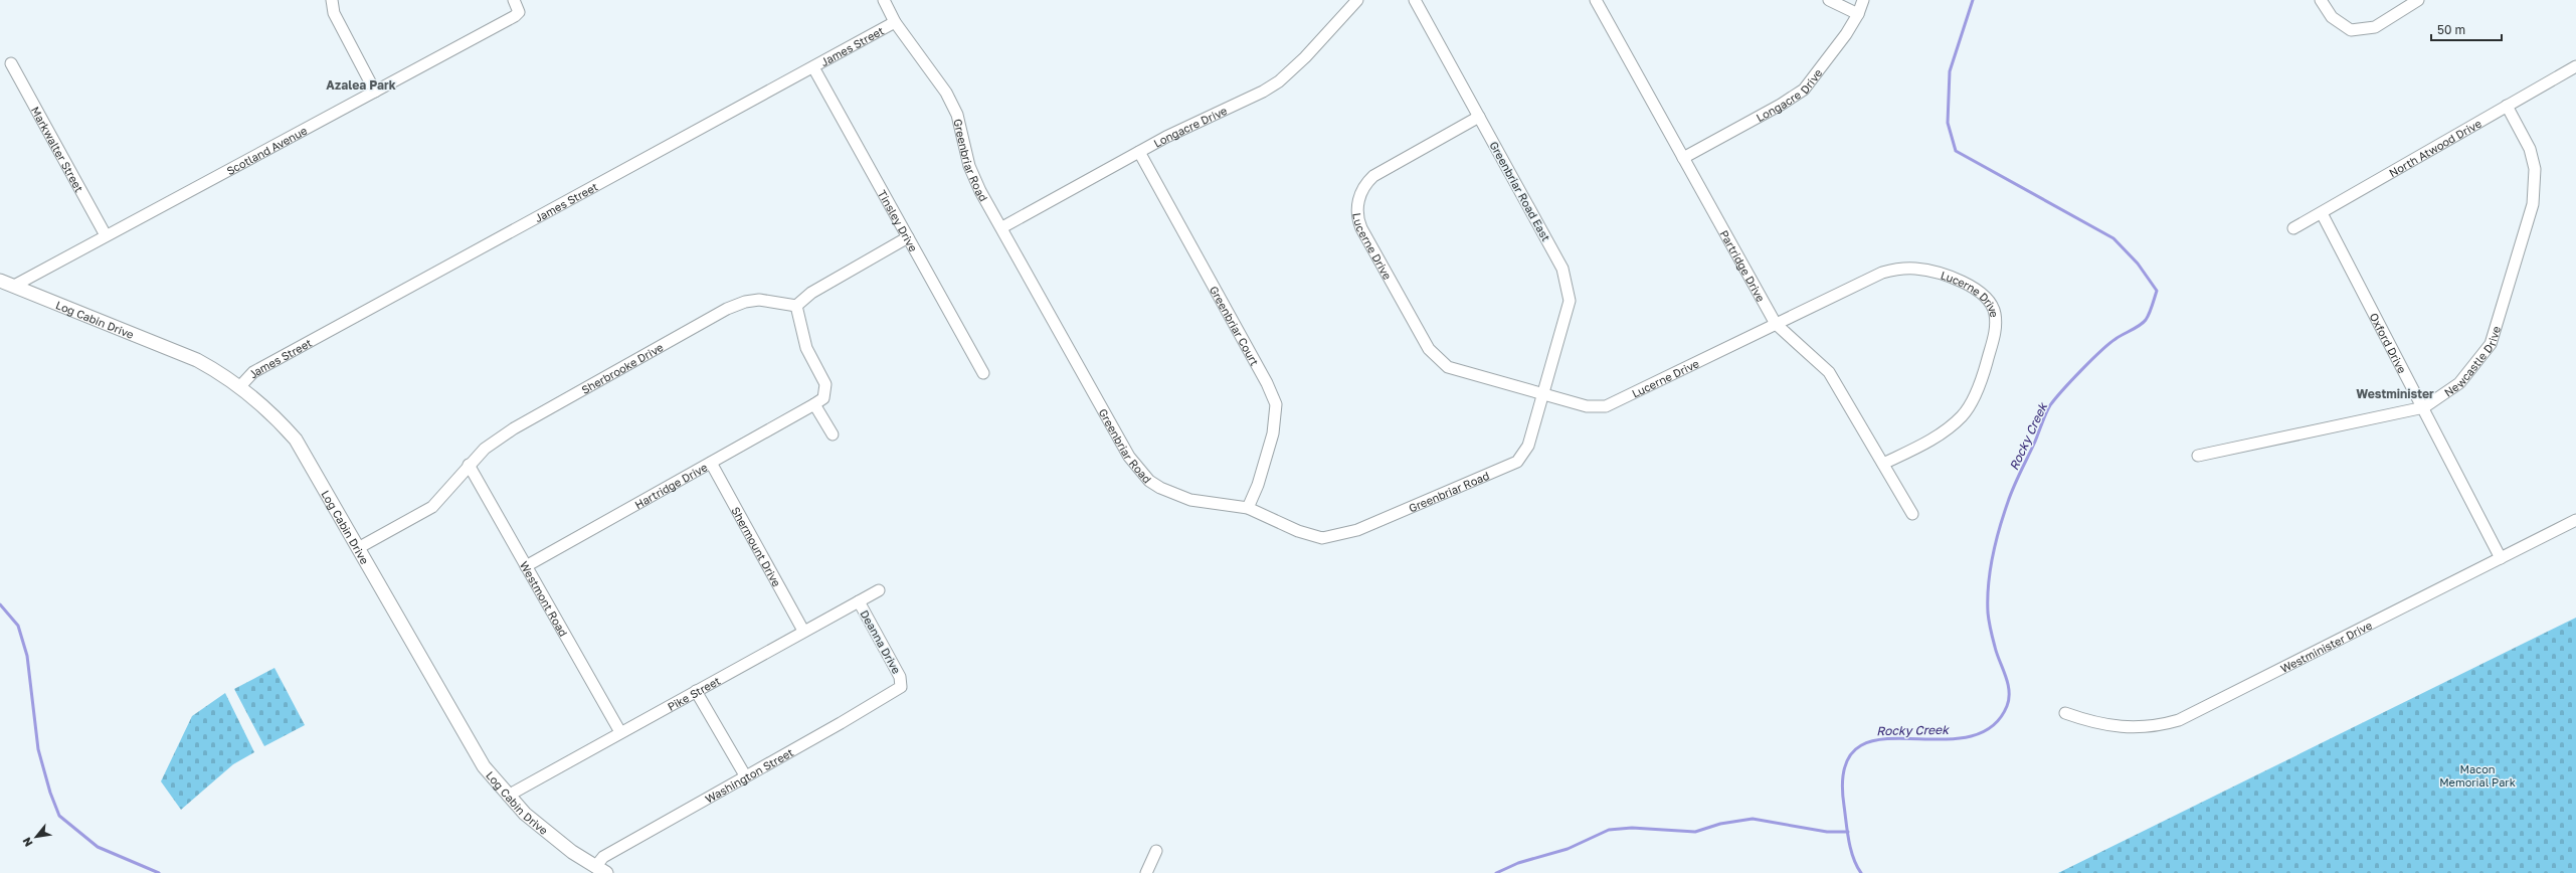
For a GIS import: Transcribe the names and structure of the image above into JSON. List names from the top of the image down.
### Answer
{
  "streets": {
    "street": [
      "James Street",
      "Longacre Drive",
      "North Atwood Drive",
      "Markwalter Street",
      "Scotland Avenue",
      "Greenbriar Road",
      "Greenbriar Road East",
      "Tinsley Drive",
      "Lucerne Drive",
      "Partridge Drive",
      "Log Cabin Drive",
      "Greenbriar Court",
      "Oxford Drive",
      "Newcastle Drive",
      "Sherbrooke Drive",
      "Hartridge Drive",
      "Shermount Drive",
      "Westmont Road",
      "Deanna Drive",
      "Westminister Drive",
      "Pike Street",
      "Washington Street"
    ]
  },
  "crossings": [
    ["James Street", "Greenbriar Road"],
    ["James Street", "Tinsley Drive"],
    ["James Street", "Log Cabin Drive"],
    ["Longacre Drive", "Greenbriar Road"],
    ["Longacre Drive", "Partridge Drive"],
    ["Longacre Drive", "Greenbriar Court"],
    ["North Atwood Drive", "Oxford Drive"],
    ["North Atwood Drive", "Newcastle Drive"],
    ["Markwalter Street", "Scotland Avenue"],
    ["Scotland Avenue", "Log Cabin Drive"],
    ["Greenbriar Road", "Greenbriar Road East"],
    ["Greenbriar Road", "Lucerne Drive"],
    ["Greenbriar Road", "Greenbriar Court"],
    ["Greenbriar Road East", "Lucerne Drive"],
    ["Lucerne Drive", "Partridge Drive"],
    ["Log Cabin Drive", "Sherbrooke Drive"],
    ["Log Cabin Drive", "Pike Street"],
    ["Log Cabin Drive", "Washington Street"],
    ["Oxford Drive", "Newcastle Drive"],
    ["Oxford Drive", "Westminister Drive"],
    ["Sherbrooke Drive", "Westmont Road"],
    ["Hartridge Drive", "Shermount Drive"],
    ["Hartridge Drive", "Westmont Road"],
    ["Shermount Drive", "Pike Street"],
    ["Westmont Road", "Pike Street"],
    ["Deanna Drive", "Pike Street"],
    ["Deanna Drive", "Washington Street"]
  ],
  "districts": ["Azalea Park", "Westminister"],
  "water": ["Rocky Creek"],
  "parks": ["Macon Memorial Park"],
  "scale_bar": "50 m",
  "north": "bottom left"
}
